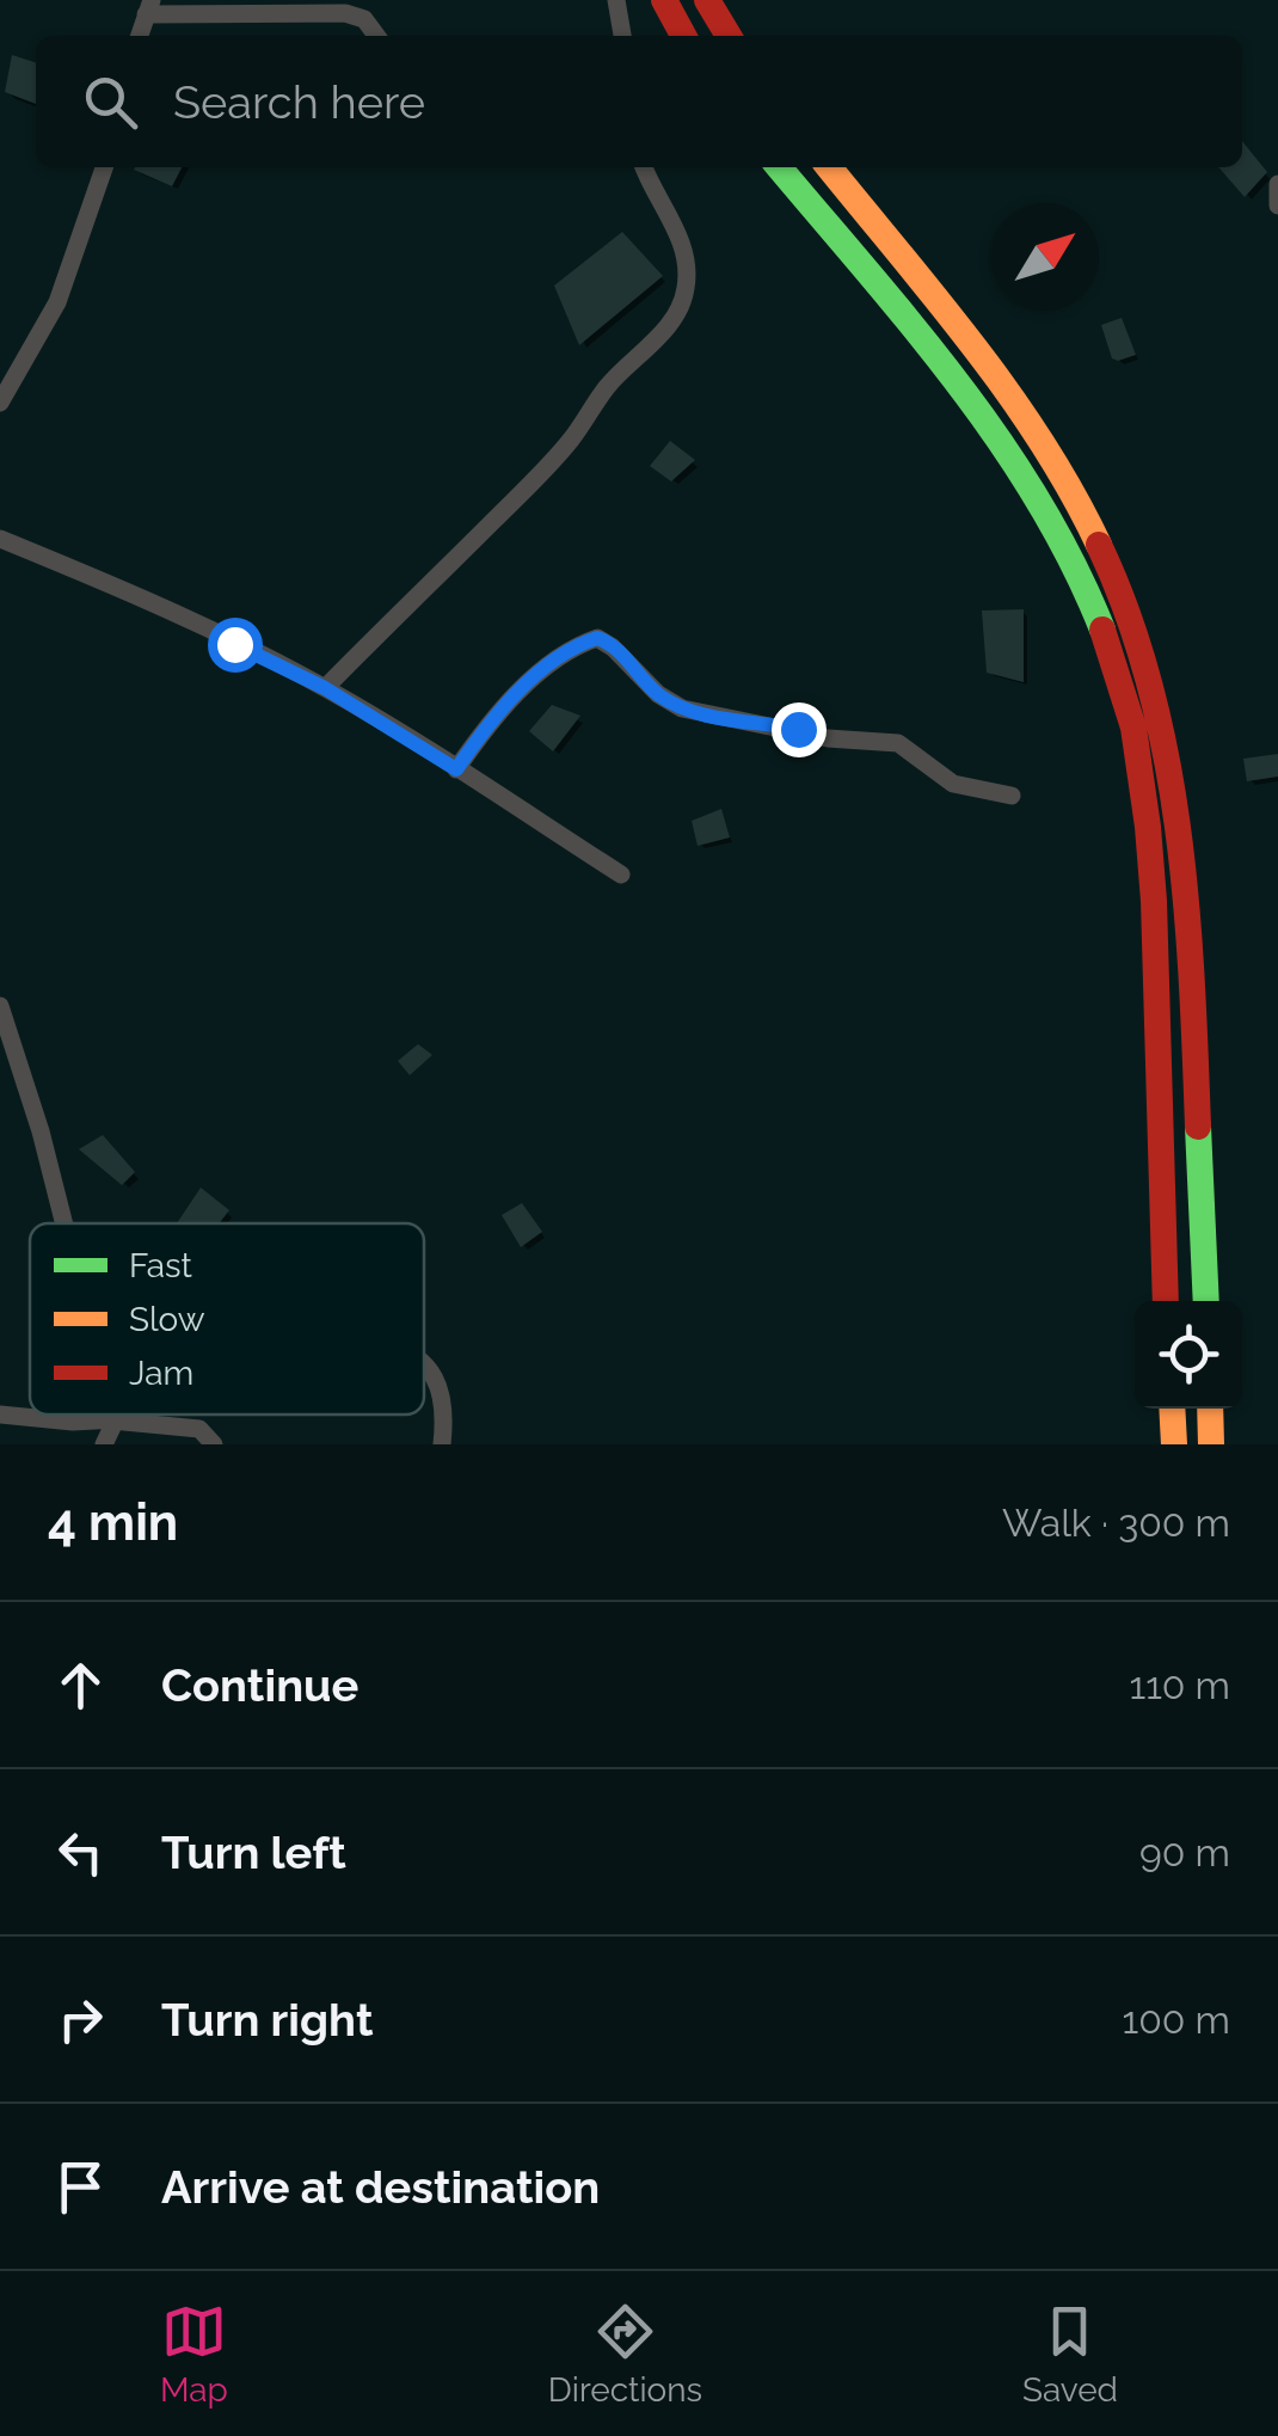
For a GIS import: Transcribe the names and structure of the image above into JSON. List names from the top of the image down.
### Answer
{
  "legend": ["Fast", "Slow", "Jam"],
  "north": "top right",
  "page": {
    "search": "Search here",
    "heading": ["4 min", "Walk · 300 m"],
    "list": [
      ["Continue", "110 m"],
      ["Turn left", "90 m"],
      ["Turn right", "100 m"],
      "Arrive at destination"
    ],
    "nav": ["Map", "Directions", "Saved"]
  }
}
